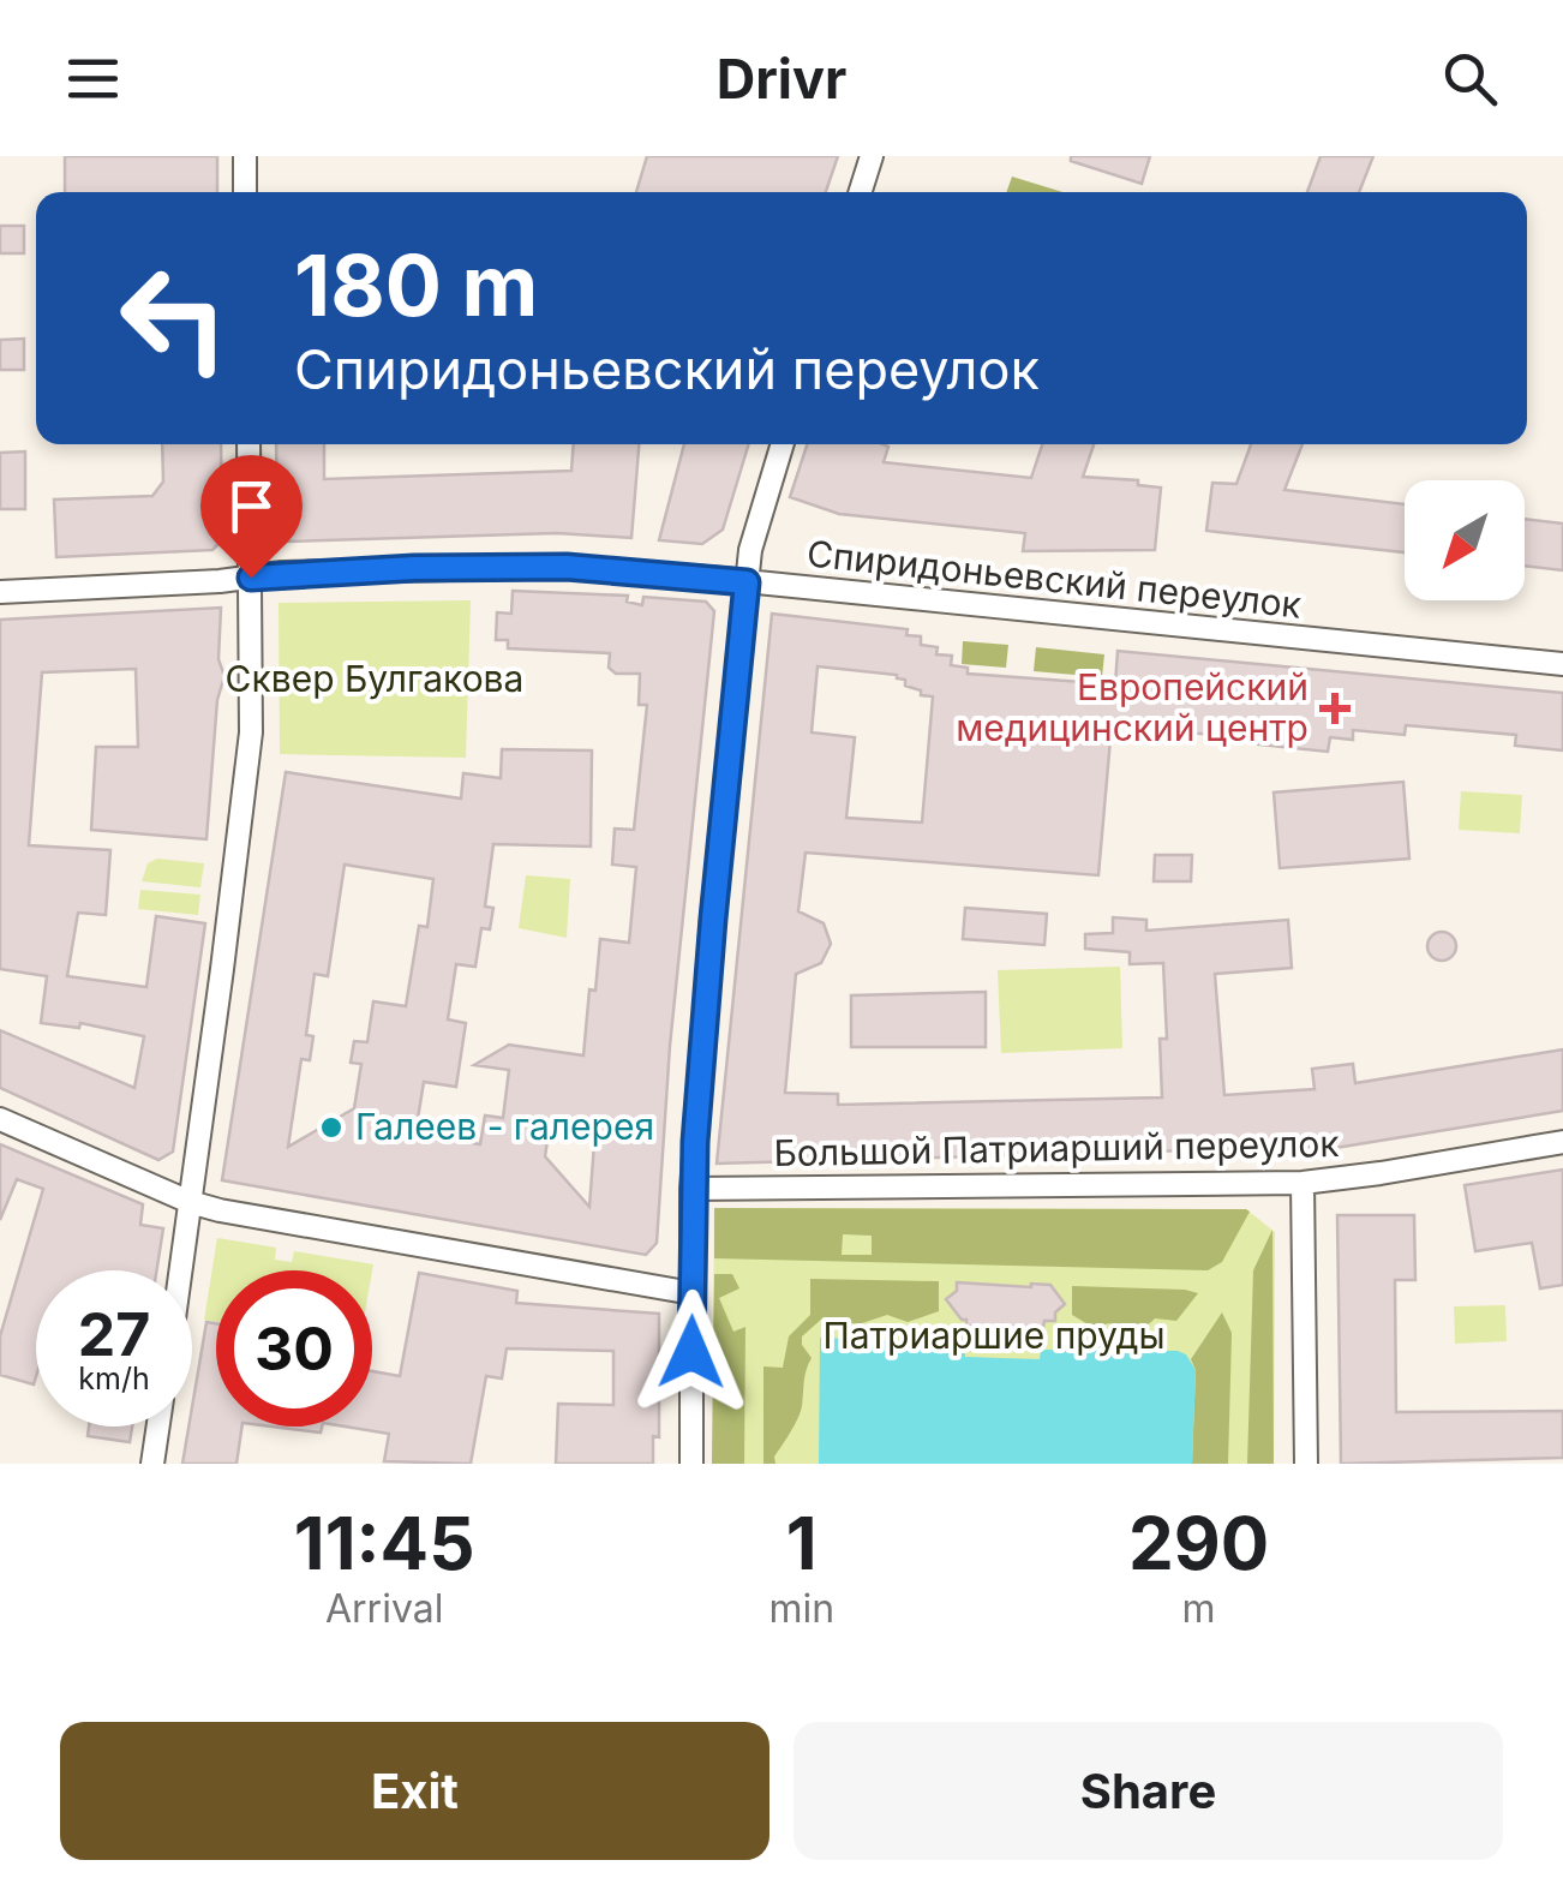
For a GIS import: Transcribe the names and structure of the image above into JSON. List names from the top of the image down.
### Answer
{
  "streets": {
    "street": ["Спиридоньевский переулок", "Большой Патриарший переулок"]
  },
  "parks": ["Сквер Булгакова", "Патриаршие пруды"],
  "places": {
    "health": ["Европейский медицинский центр"],
    "other": ["Галеев - галерея"]
  },
  "north": "bottom left",
  "page": {
    "header": "Drivr",
    "turn": ["180 m", "Спиридоньевский переулок"],
    "speed": "27 km/h",
    "limit": "30",
    "eta": [
      "11:45",
      "Arrival",
      "1",
      "min",
      "290",
      "m"
    ],
    "buttons": ["Exit", "Share"]
  }
}
